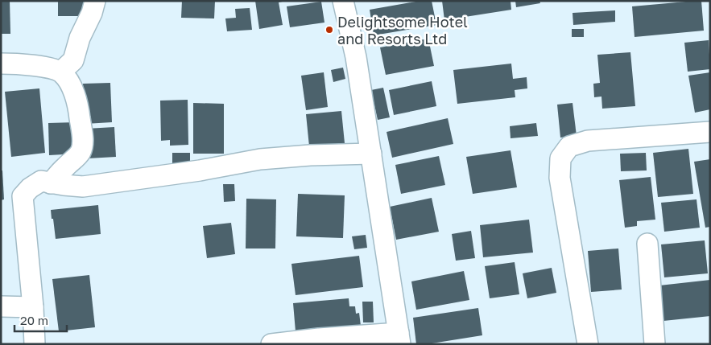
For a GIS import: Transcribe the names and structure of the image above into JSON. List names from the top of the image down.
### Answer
{
  "places": ["Delightsome Hotel and Resorts Ltd"],
  "scale_bar": "20 m"
}
